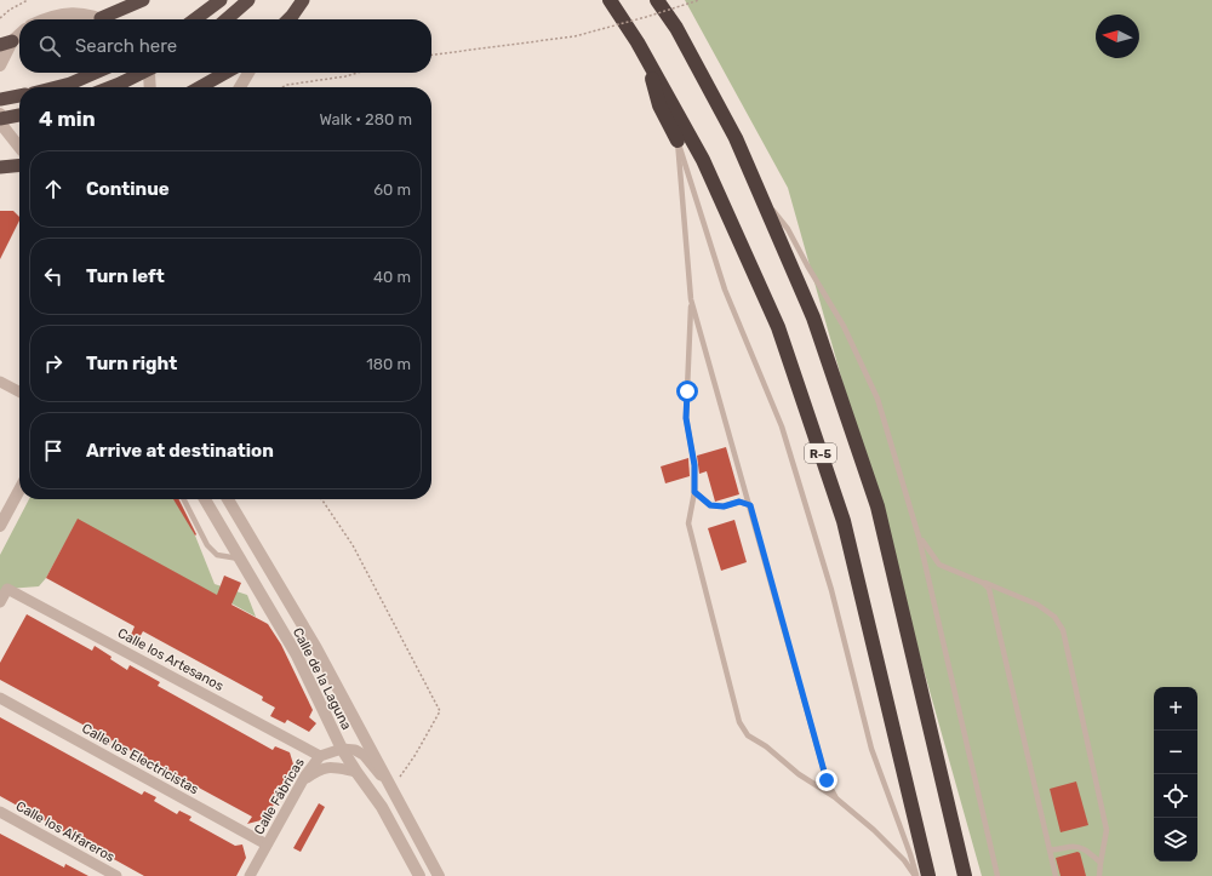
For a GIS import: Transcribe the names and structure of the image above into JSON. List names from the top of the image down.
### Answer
{
  "streets": {
    "highway": ["R-5"],
    "street": [
      "Calle los Artesanos",
      "Calle de la Laguna",
      "Calle los Electricistas",
      "Calle Fábricas",
      "Calle los Alfareros"
    ]
  },
  "crossings": [
    ["Calle los Artesanos", "Calle Fábricas"],
    ["Calle de la Laguna", "Calle Fábricas"],
    ["Calle los Electricistas", "Calle Fábricas"]
  ],
  "north": "left",
  "page": {
    "search": "Search here",
    "heading": ["4 min", "Walk · 280 m"],
    "list": [
      ["Continue", "60 m"],
      ["Turn left", "40 m"],
      ["Turn right", "180 m"],
      "Arrive at destination"
    ],
    "map_buttons": ["+", "−"]
  }
}
